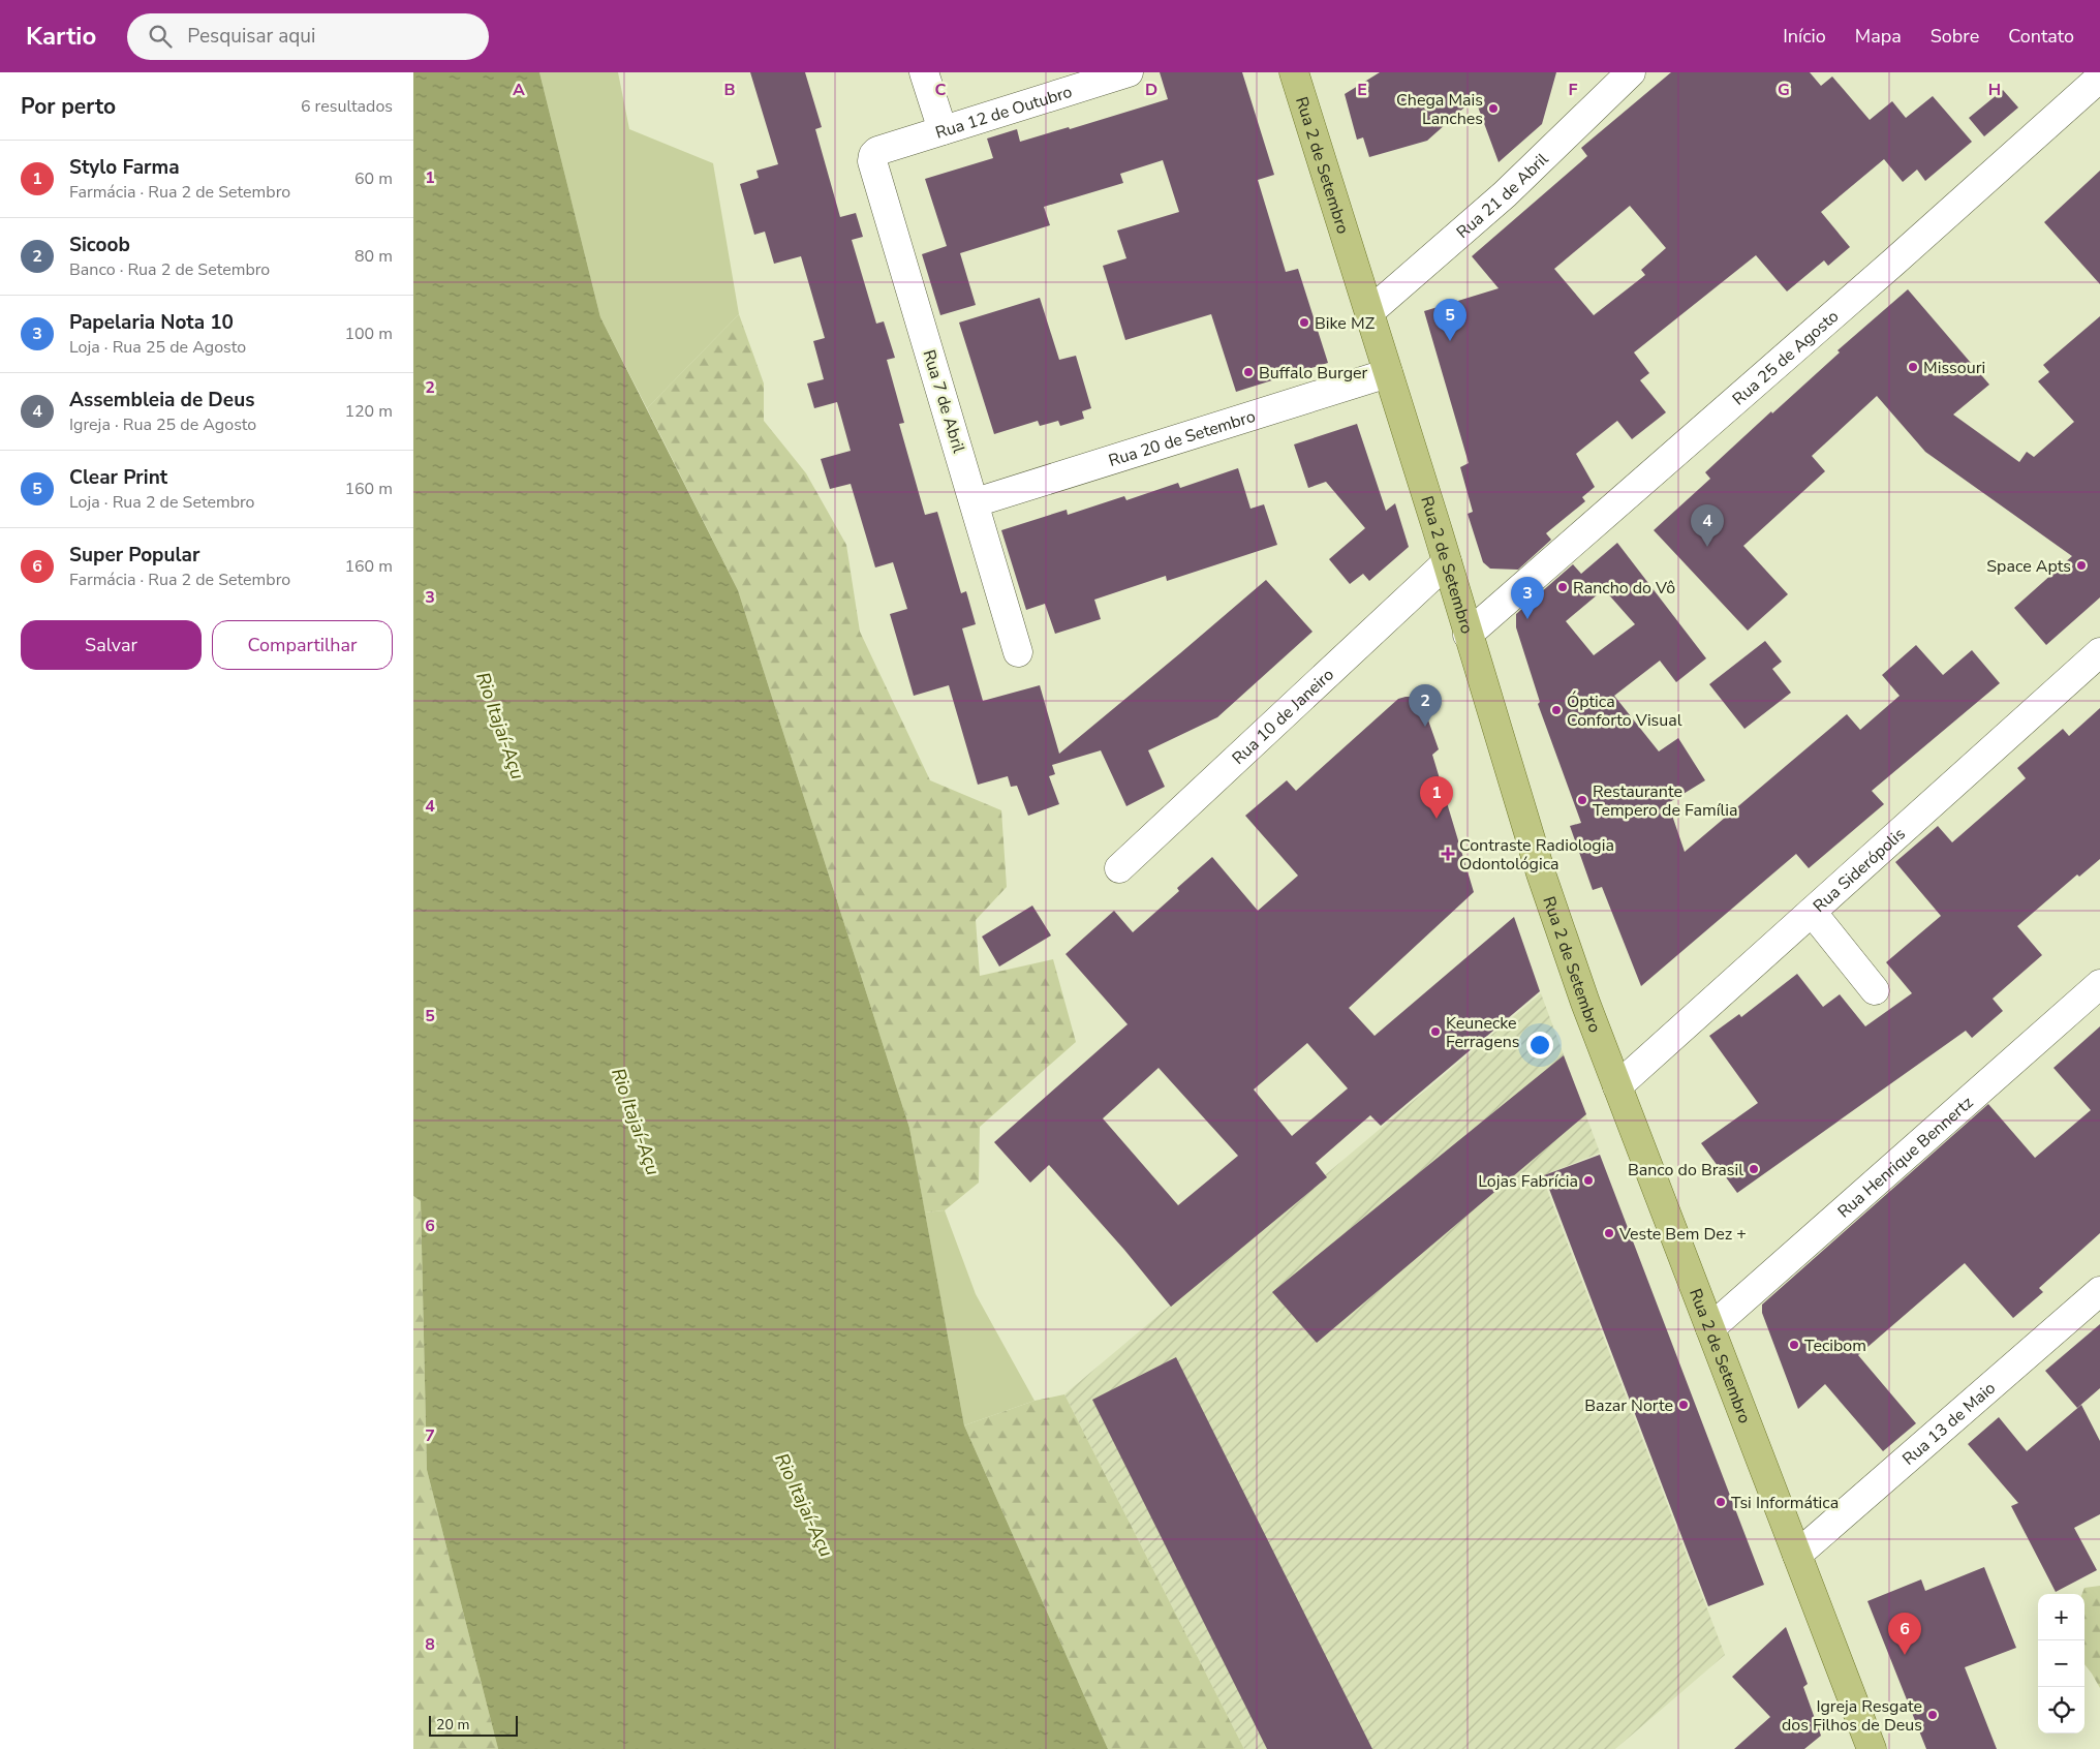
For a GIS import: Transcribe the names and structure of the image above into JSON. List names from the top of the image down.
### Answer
{
  "streets": {
    "main road": ["Rua 2 de Setembro"],
    "street": [
      "Rua 12 de Outubro",
      "Rua 21 de Abril",
      "Rua 25 de Agosto",
      "Rua 7 de Abril",
      "Rua 20 de Setembro",
      "Rua 10 de Janeiro",
      "Rua Siderópolis",
      "Rua Henrique Bennertz",
      "Rua 13 de Maio"
    ]
  },
  "crossings": [
    ["Rua 12 de Outubro", "Rua 7 de Abril"],
    ["Rua 2 de Setembro", "Rua 21 de Abril"],
    ["Rua 2 de Setembro", "Rua 25 de Agosto"],
    ["Rua 2 de Setembro", "Rua 20 de Setembro"],
    ["Rua 2 de Setembro", "Rua 10 de Janeiro"],
    ["Rua 2 de Setembro", "Rua Siderópolis"],
    ["Rua 2 de Setembro", "Rua Henrique Bennertz"],
    ["Rua 2 de Setembro", "Rua 13 de Maio"],
    ["Rua 7 de Abril", "Rua 20 de Setembro"]
  ],
  "water": ["Rio Itajaí-Açu"],
  "places": {
    "other": [
      "Chega Mais Lanches",
      "Bike MZ",
      "Missouri",
      "Buffalo Burger",
      "Space Apts",
      "Rancho do Vô",
      "Óptica Conforto Visual",
      "Restaurante Tempero de Família",
      "Keunecke Ferragens",
      "Banco do Brasil",
      "Lojas Fabrícia",
      "Veste Bem Dez +",
      "Tecibom",
      "Bazar Norte",
      "Tsi Informática",
      "Igreja Resgate dos Filhos de Deus"
    ],
    "health": ["Contraste Radiologia Odontológica"]
  },
  "scale_bar": "20 m",
  "page": {
    "header": "Kartio",
    "search": "Pesquisar aqui",
    "nav": [
      "Início",
      "Mapa",
      "Sobre",
      "Contato"
    ],
    "heading": ["Por perto", "6 resultados"],
    "list": [
      {
        "mark": "1",
        "name": "Stylo Farma",
        "note": "Farmácia · Rua 2 de Setembro",
        "value": "60 m"
      },
      {
        "mark": "2",
        "name": "Sicoob",
        "note": "Banco · Rua 2 de Setembro",
        "value": "80 m"
      },
      {
        "mark": "3",
        "name": "Papelaria Nota 10",
        "note": "Loja · Rua 25 de Agosto",
        "value": "100 m"
      },
      {
        "mark": "4",
        "name": "Assembleia de Deus",
        "note": "Igreja · Rua 25 de Agosto",
        "value": "120 m"
      },
      {
        "mark": "5",
        "name": "Clear Print",
        "note": "Loja · Rua 2 de Setembro",
        "value": "160 m"
      },
      {
        "mark": "6",
        "name": "Super Popular",
        "note": "Farmácia · Rua 2 de Setembro",
        "value": "160 m"
      }
    ],
    "pins": [
      "5",
      "4",
      "3",
      "2",
      "1",
      "6"
    ],
    "buttons": ["Salvar", "Compartilhar"],
    "map_buttons": ["+", "−"],
    "scale": "20 m"
  },
  "grid": {
    "columns": [
      "A",
      "B",
      "C",
      "D",
      "E",
      "F",
      "G",
      "H"
    ],
    "rows": [
      "1",
      "2",
      "3",
      "4",
      "5",
      "6",
      "7",
      "8"
    ]
  }
}
